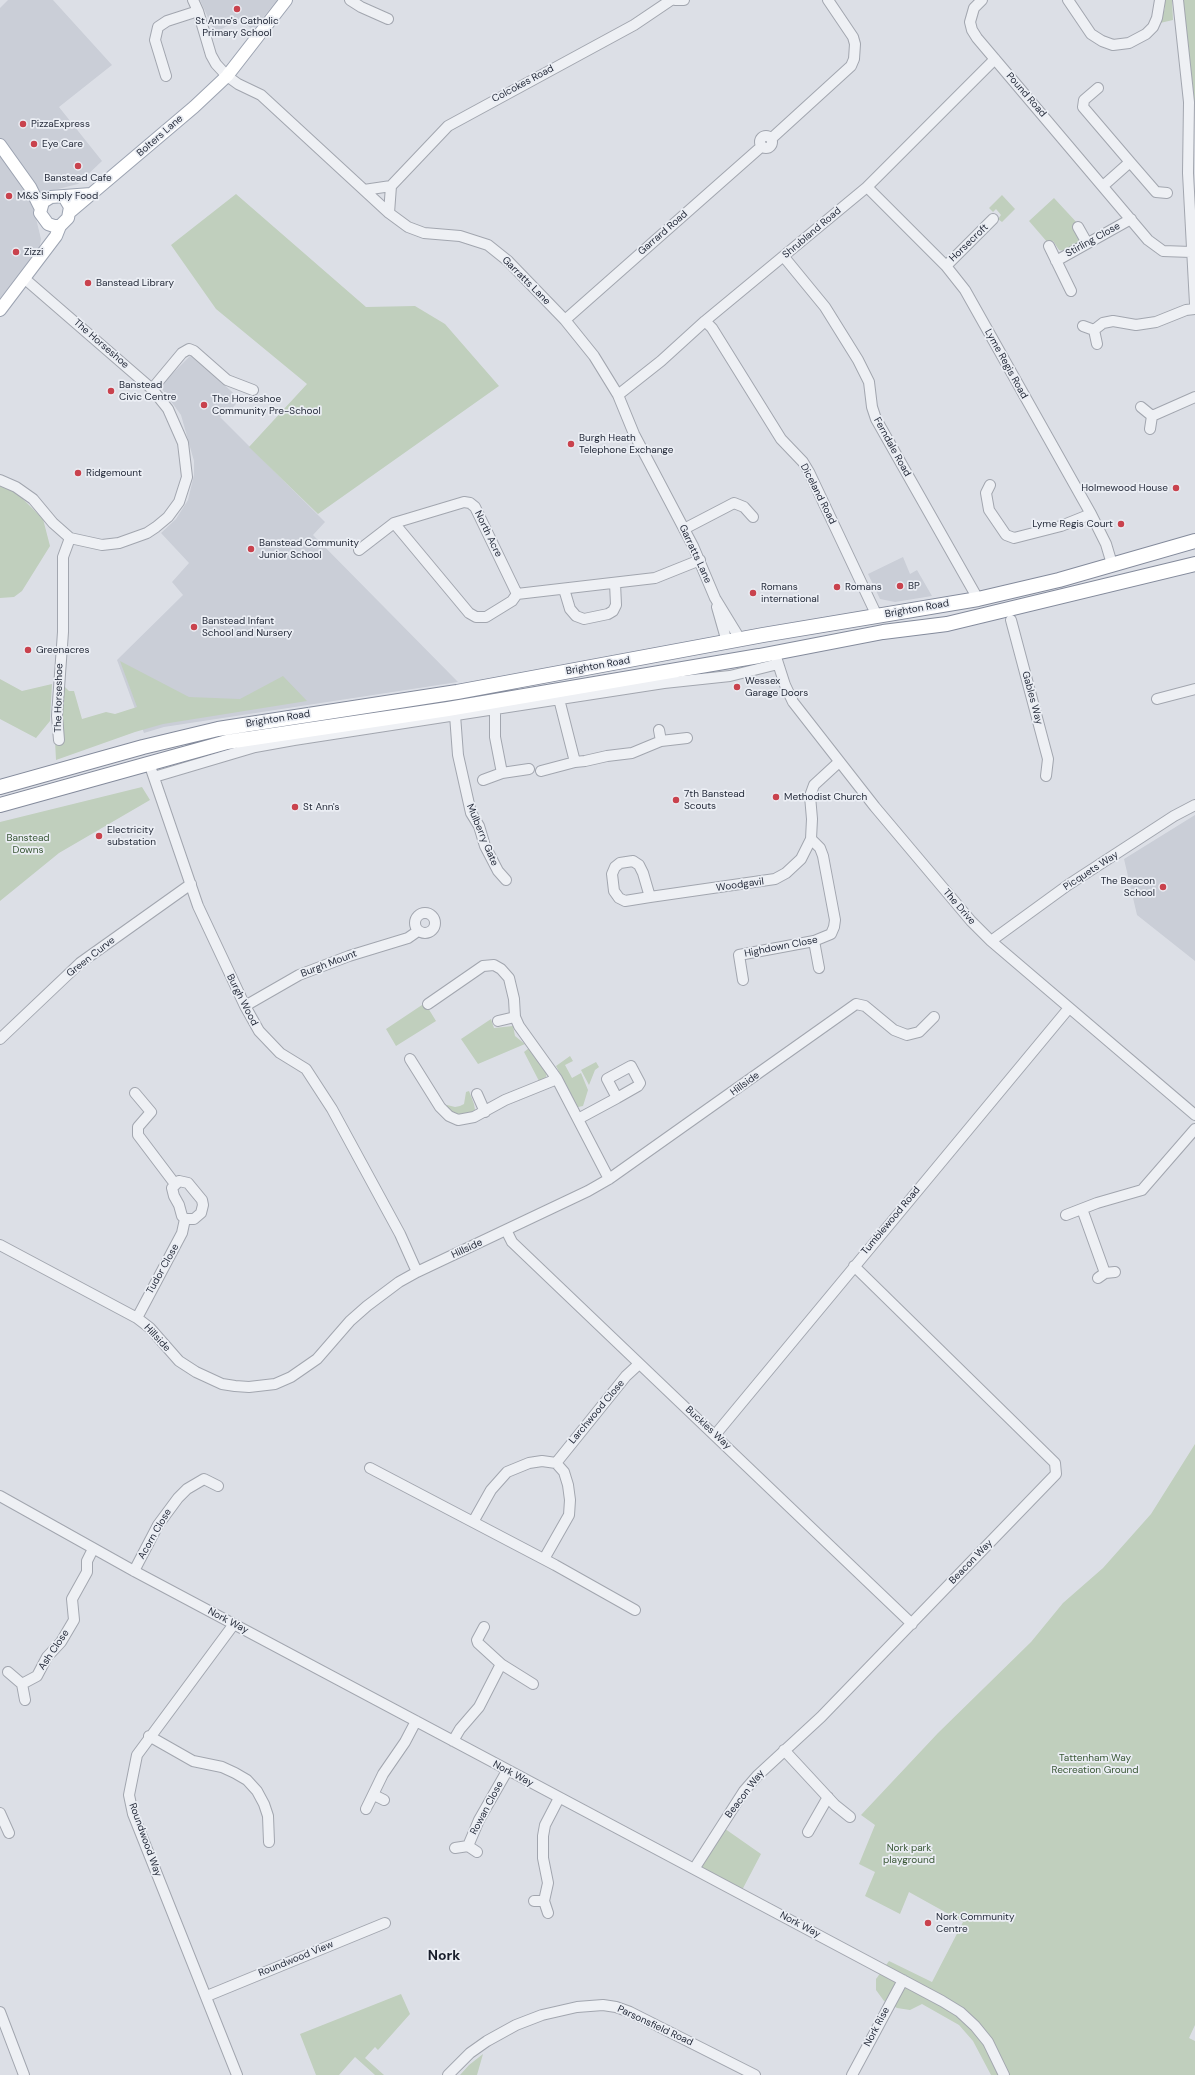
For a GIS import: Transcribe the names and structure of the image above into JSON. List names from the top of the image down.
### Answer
{
  "streets": {
    "highway": ["Brighton Road"],
    "main road": ["Bolters Lane"],
    "street": [
      "Colcokes Road",
      "Pound Road",
      "Garrard Road",
      "Shrubland Road",
      "Stirling Close",
      "Horsecroft",
      "Garratts Lane",
      "The Horseshoe",
      "Lyme Regis Road",
      "Ferndale Road",
      "Diceland Road",
      "North Acre",
      "Gables Way",
      "Mulberry Gate",
      "Picquets Way",
      "Woodgavil",
      "The Drive",
      "Highdown Close",
      "Green Curve",
      "Burgh Mount",
      "Burgh Wood",
      "Hillside",
      "Tumblewood Road",
      "Tudor Close",
      "Larchwood Close",
      "Buckles Way",
      "Acorn Close",
      "Beacon Way",
      "Nork Way",
      "Ash Close",
      "Rowan Close",
      "Roundwood Way",
      "Roundwood View",
      "Parsonsfield Road",
      "Nork Rise"
    ]
  },
  "crossings": [
    ["Pound Road", "Shrubland Road"],
    ["Pound Road", "Stirling Close"],
    ["Bolters Lane", "Garratts Lane"],
    ["Garrard Road", "Garratts Lane"],
    ["Shrubland Road", "Garratts Lane"],
    ["Shrubland Road", "Lyme Regis Road"],
    ["Shrubland Road", "Ferndale Road"],
    ["Shrubland Road", "Diceland Road"],
    ["Horsecroft", "Lyme Regis Road"],
    ["Garratts Lane", "Brighton Road"],
    ["Lyme Regis Road", "Brighton Road"],
    ["Ferndale Road", "Brighton Road"],
    ["Diceland Road", "Brighton Road"],
    ["Brighton Road", "Mulberry Gate"],
    ["Brighton Road", "The Drive"],
    ["Brighton Road", "Burgh Wood"],
    ["Picquets Way", "The Drive"],
    ["Woodgavil", "The Drive"],
    ["The Drive", "Tumblewood Road"],
    ["Green Curve", "Burgh Wood"],
    ["Burgh Mount", "Burgh Wood"],
    ["Burgh Wood", "Hillside"],
    ["Hillside", "Tudor Close"],
    ["Hillside", "Buckles Way"],
    ["Tumblewood Road", "Buckles Way"],
    ["Tumblewood Road", "Beacon Way"],
    ["Larchwood Close", "Buckles Way"],
    ["Buckles Way", "Beacon Way"],
    ["Acorn Close", "Nork Way"],
    ["Beacon Way", "Nork Way"],
    ["Nork Way", "Ash Close"],
    ["Nork Way", "Rowan Close"],
    ["Nork Way", "Roundwood Way"],
    ["Nork Way", "Nork Rise"],
    ["Roundwood Way", "Roundwood View"]
  ],
  "districts": ["Nork"],
  "parks": ["Banstead Downs", "Tattenham Way Recreation Ground", "Nork park playground"],
  "places": [
    "St Anne's Catholic Primary School",
    "PizzaExpress",
    "Eye Care",
    "Banstead Cafe",
    "M&S Simply Food",
    "Zizzi",
    "Banstead Library",
    "Banstead Civic Centre",
    "The Horseshoe Community Pre-School",
    "Burgh Heath Telephone Exchange",
    "Ridgemount",
    "Holmewood House",
    "Lyme Regis Court",
    "Banstead Community Junior School",
    "BP",
    "Romans",
    "Romans international",
    "Banstead Infant School and Nursery",
    "Greenacres",
    "Wessex Garage Doors",
    "Methodist Church",
    "7th Banstead Scouts",
    "St Ann's",
    "Electricity substation",
    "The Beacon School",
    "Nork Community Centre"
  ]
}
